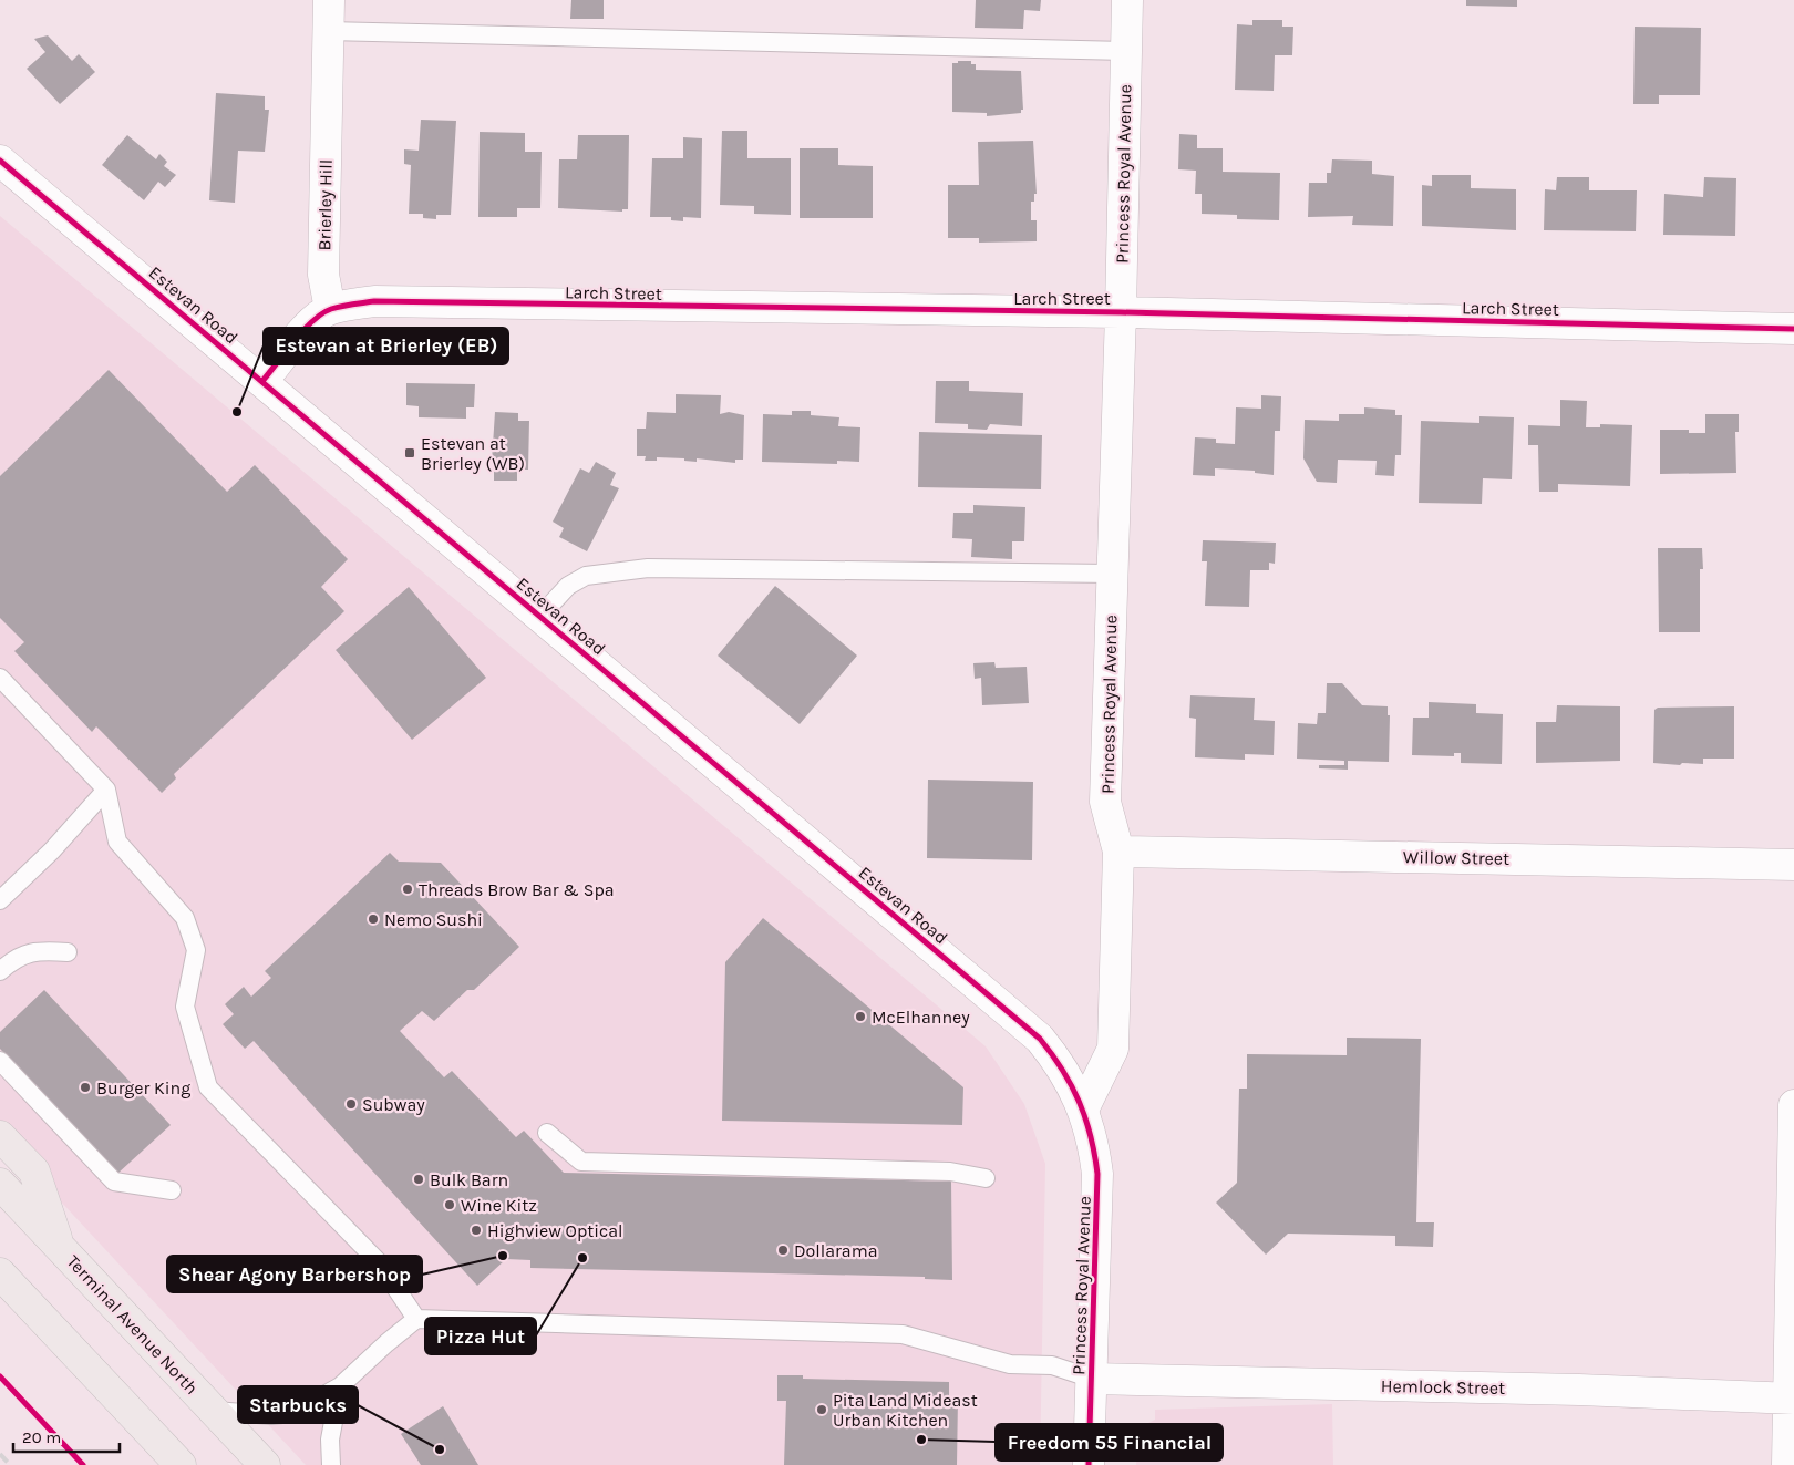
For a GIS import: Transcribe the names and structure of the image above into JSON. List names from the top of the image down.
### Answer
{
  "streets": {
    "main road": ["Terminal Avenue North"],
    "street": [
      "Princess Royal Avenue",
      "Brierley Hill",
      "Larch Street",
      "Estevan Road",
      "Willow Street",
      "Hemlock Street"
    ]
  },
  "crossings": [
    ["Princess Royal Avenue", "Larch Street"],
    ["Princess Royal Avenue", "Estevan Road"],
    ["Princess Royal Avenue", "Willow Street"],
    ["Princess Royal Avenue", "Hemlock Street"],
    ["Brierley Hill", "Larch Street"]
  ],
  "places": {
    "other": [
      "Estevan at Brierley (EB)",
      "Threads Brow Bar & Spa",
      "Nemo Sushi",
      "McElhanney",
      "Burger King",
      "Subway",
      "Bulk Barn",
      "Wine Kitz",
      "Highview Optical",
      "Dollarama",
      "Shear Agony Barbershop",
      "Pizza Hut",
      "Pita Land Mideast Urban Kitchen",
      "Freedom 55 Financial",
      "Starbucks"
    ],
    "transit": ["Estevan at Brierley (WB)"]
  },
  "scale_bar": "20 m"
}
